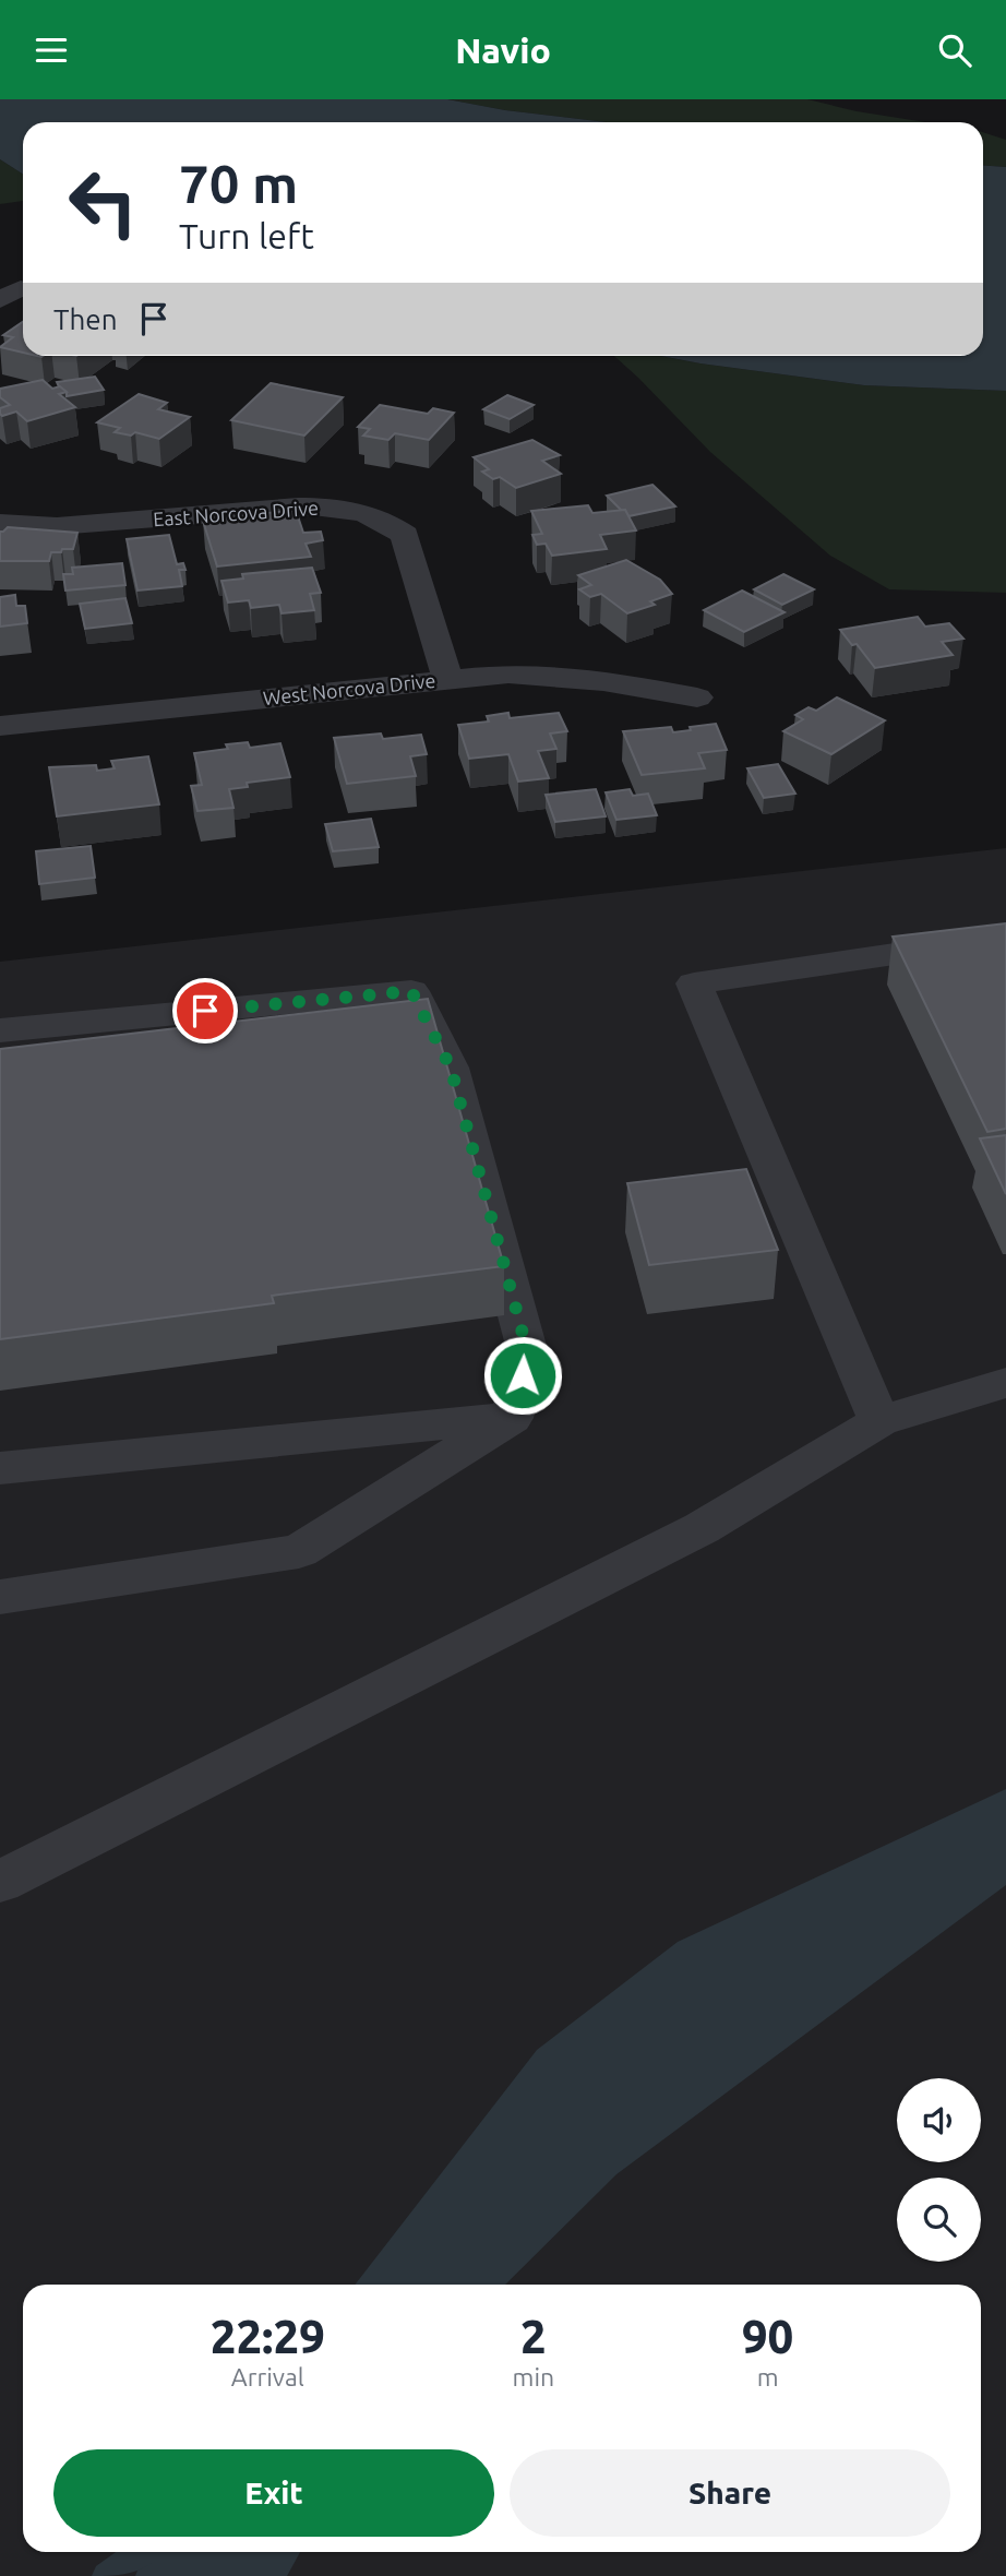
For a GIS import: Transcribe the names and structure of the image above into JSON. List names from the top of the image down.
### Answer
{
  "streets": {
    "street": ["East Norcova Drive", "West Norcova Drive"]
  },
  "crossings": [
    ["East Norcova Drive", "West Norcova Drive"]
  ],
  "page": {
    "header": "Navio",
    "turn": ["70 m", "Turn left"],
    "then": "Then",
    "eta": [
      "22:29",
      "Arrival",
      "2",
      "min",
      "90",
      "m"
    ],
    "buttons": ["Exit", "Share"]
  }
}
